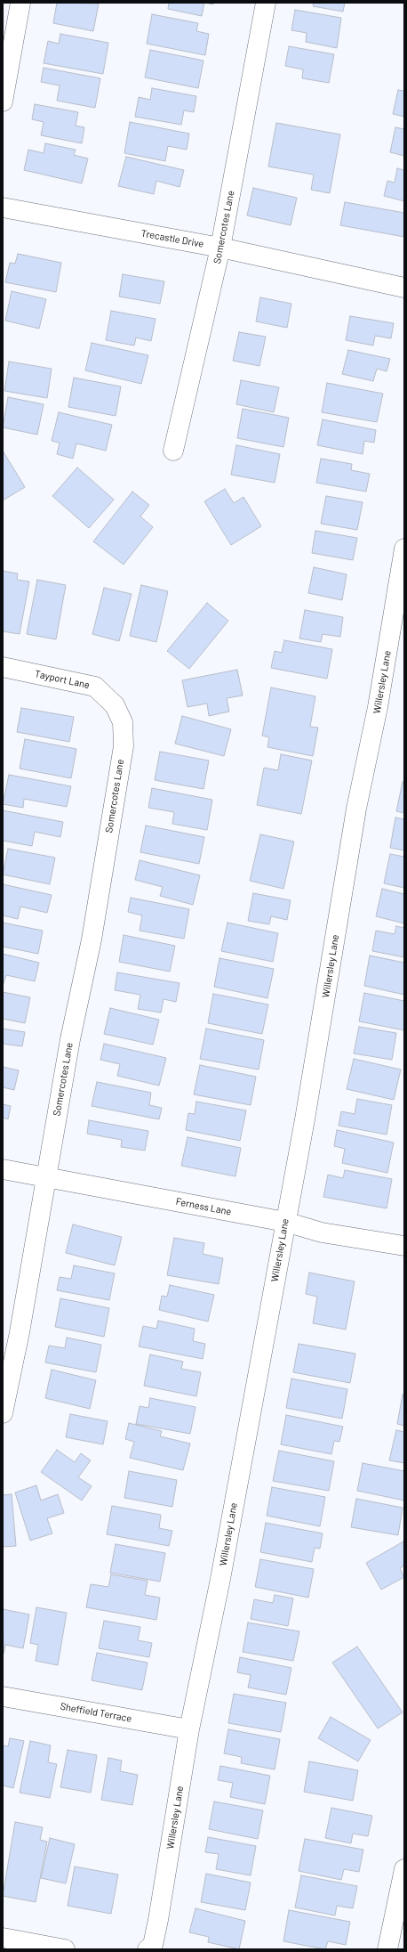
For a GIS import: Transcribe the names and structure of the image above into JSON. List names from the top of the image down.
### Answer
{
  "streets": {
    "street": [
      "Somercotes Lane",
      "Trecastle Drive",
      "Tayport Lane",
      "Willersley Lane",
      "Ferness Lane",
      "Sheffield Terrace"
    ]
  },
  "crossings": [
    ["Somercotes Lane", "Trecastle Drive"],
    ["Somercotes Lane", "Tayport Lane"],
    ["Somercotes Lane", "Ferness Lane"],
    ["Willersley Lane", "Ferness Lane"],
    ["Willersley Lane", "Sheffield Terrace"]
  ]
}
